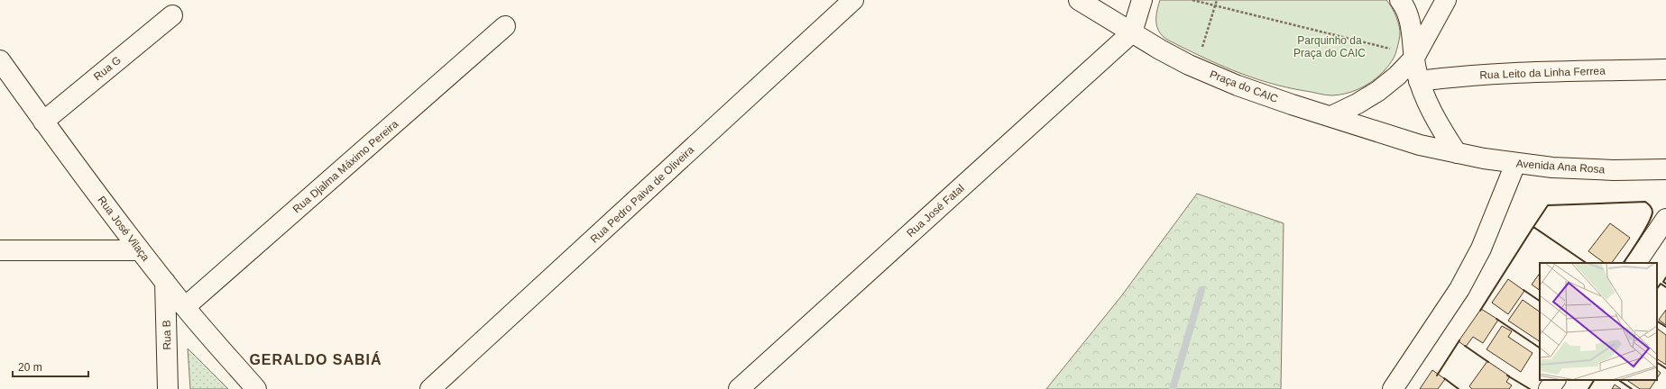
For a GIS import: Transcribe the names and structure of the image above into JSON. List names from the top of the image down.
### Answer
{
  "streets": {
    "street": [
      "Rua G",
      "Rua Leito da Linha Ferrea",
      "Praça do CAIC",
      "Rua Djalma Máximo Pereira",
      "Avenida Ana Rosa",
      "Rua Pedro Paiva de Oliveira",
      "Rua José Fatal",
      "Rua José Vilaça",
      "Rua B"
    ]
  },
  "crossings": [
    ["Rua G", "Rua José Vilaça"],
    ["Praça do CAIC", "Avenida Ana Rosa"],
    ["Praça do CAIC", "Rua José Fatal"],
    ["Rua Djalma Máximo Pereira", "Rua José Vilaça"],
    ["Rua José Vilaça", "Rua B"]
  ],
  "districts": ["GERALDO SABIÁ"],
  "parks": ["Parquinho da Praça do CAIC"],
  "scale_bar": "20 m"
}
